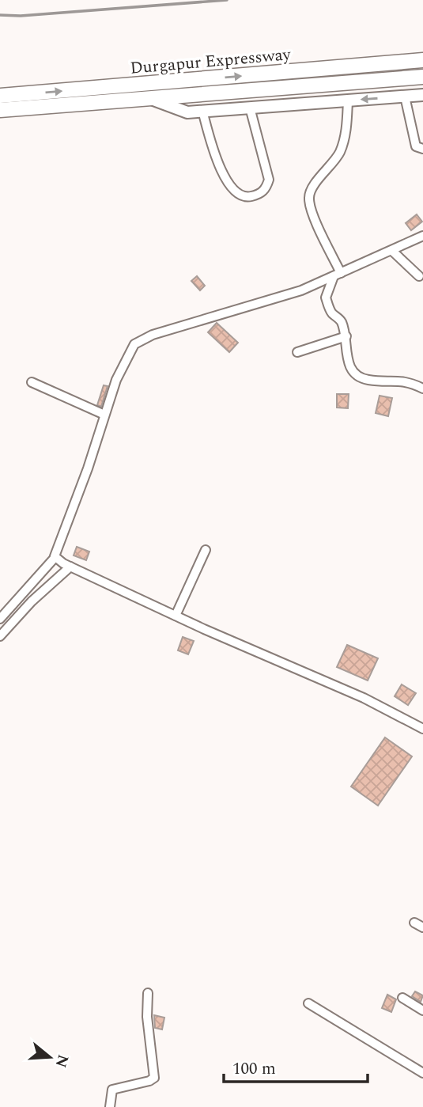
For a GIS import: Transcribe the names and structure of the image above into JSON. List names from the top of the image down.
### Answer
{
  "streets": {
    "highway": ["Durgapur Expressway"]
  },
  "scale_bar": "100 m",
  "north": "right"
}
